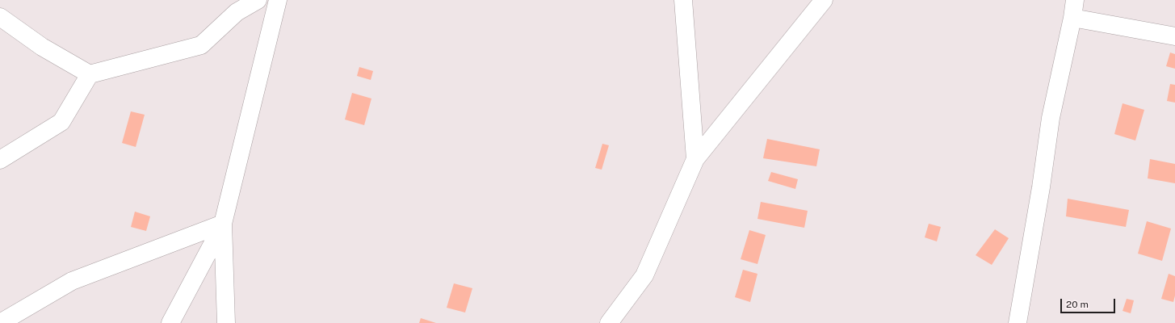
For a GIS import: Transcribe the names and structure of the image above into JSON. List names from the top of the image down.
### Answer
{
  "scale_bar": "20 m"
}
